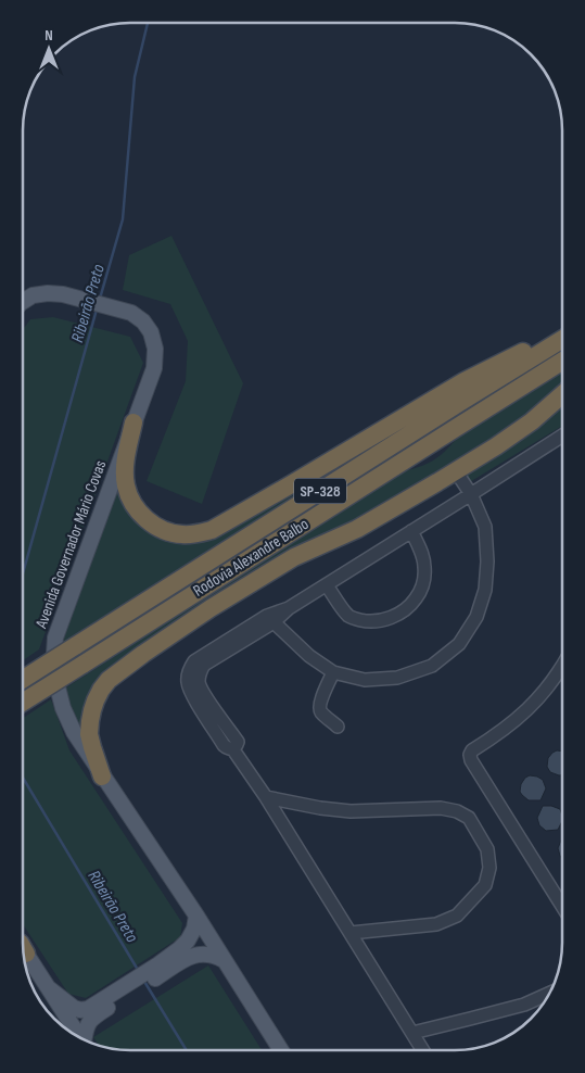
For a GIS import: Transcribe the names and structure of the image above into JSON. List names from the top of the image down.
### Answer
{
  "streets": {
    "highway": ["SP-328", "Rodovia Alexandre Balbo"],
    "main road": ["Avenida Governador Mário Covas"]
  },
  "water": ["Ribeirão Preto"],
  "north": "top"
}
